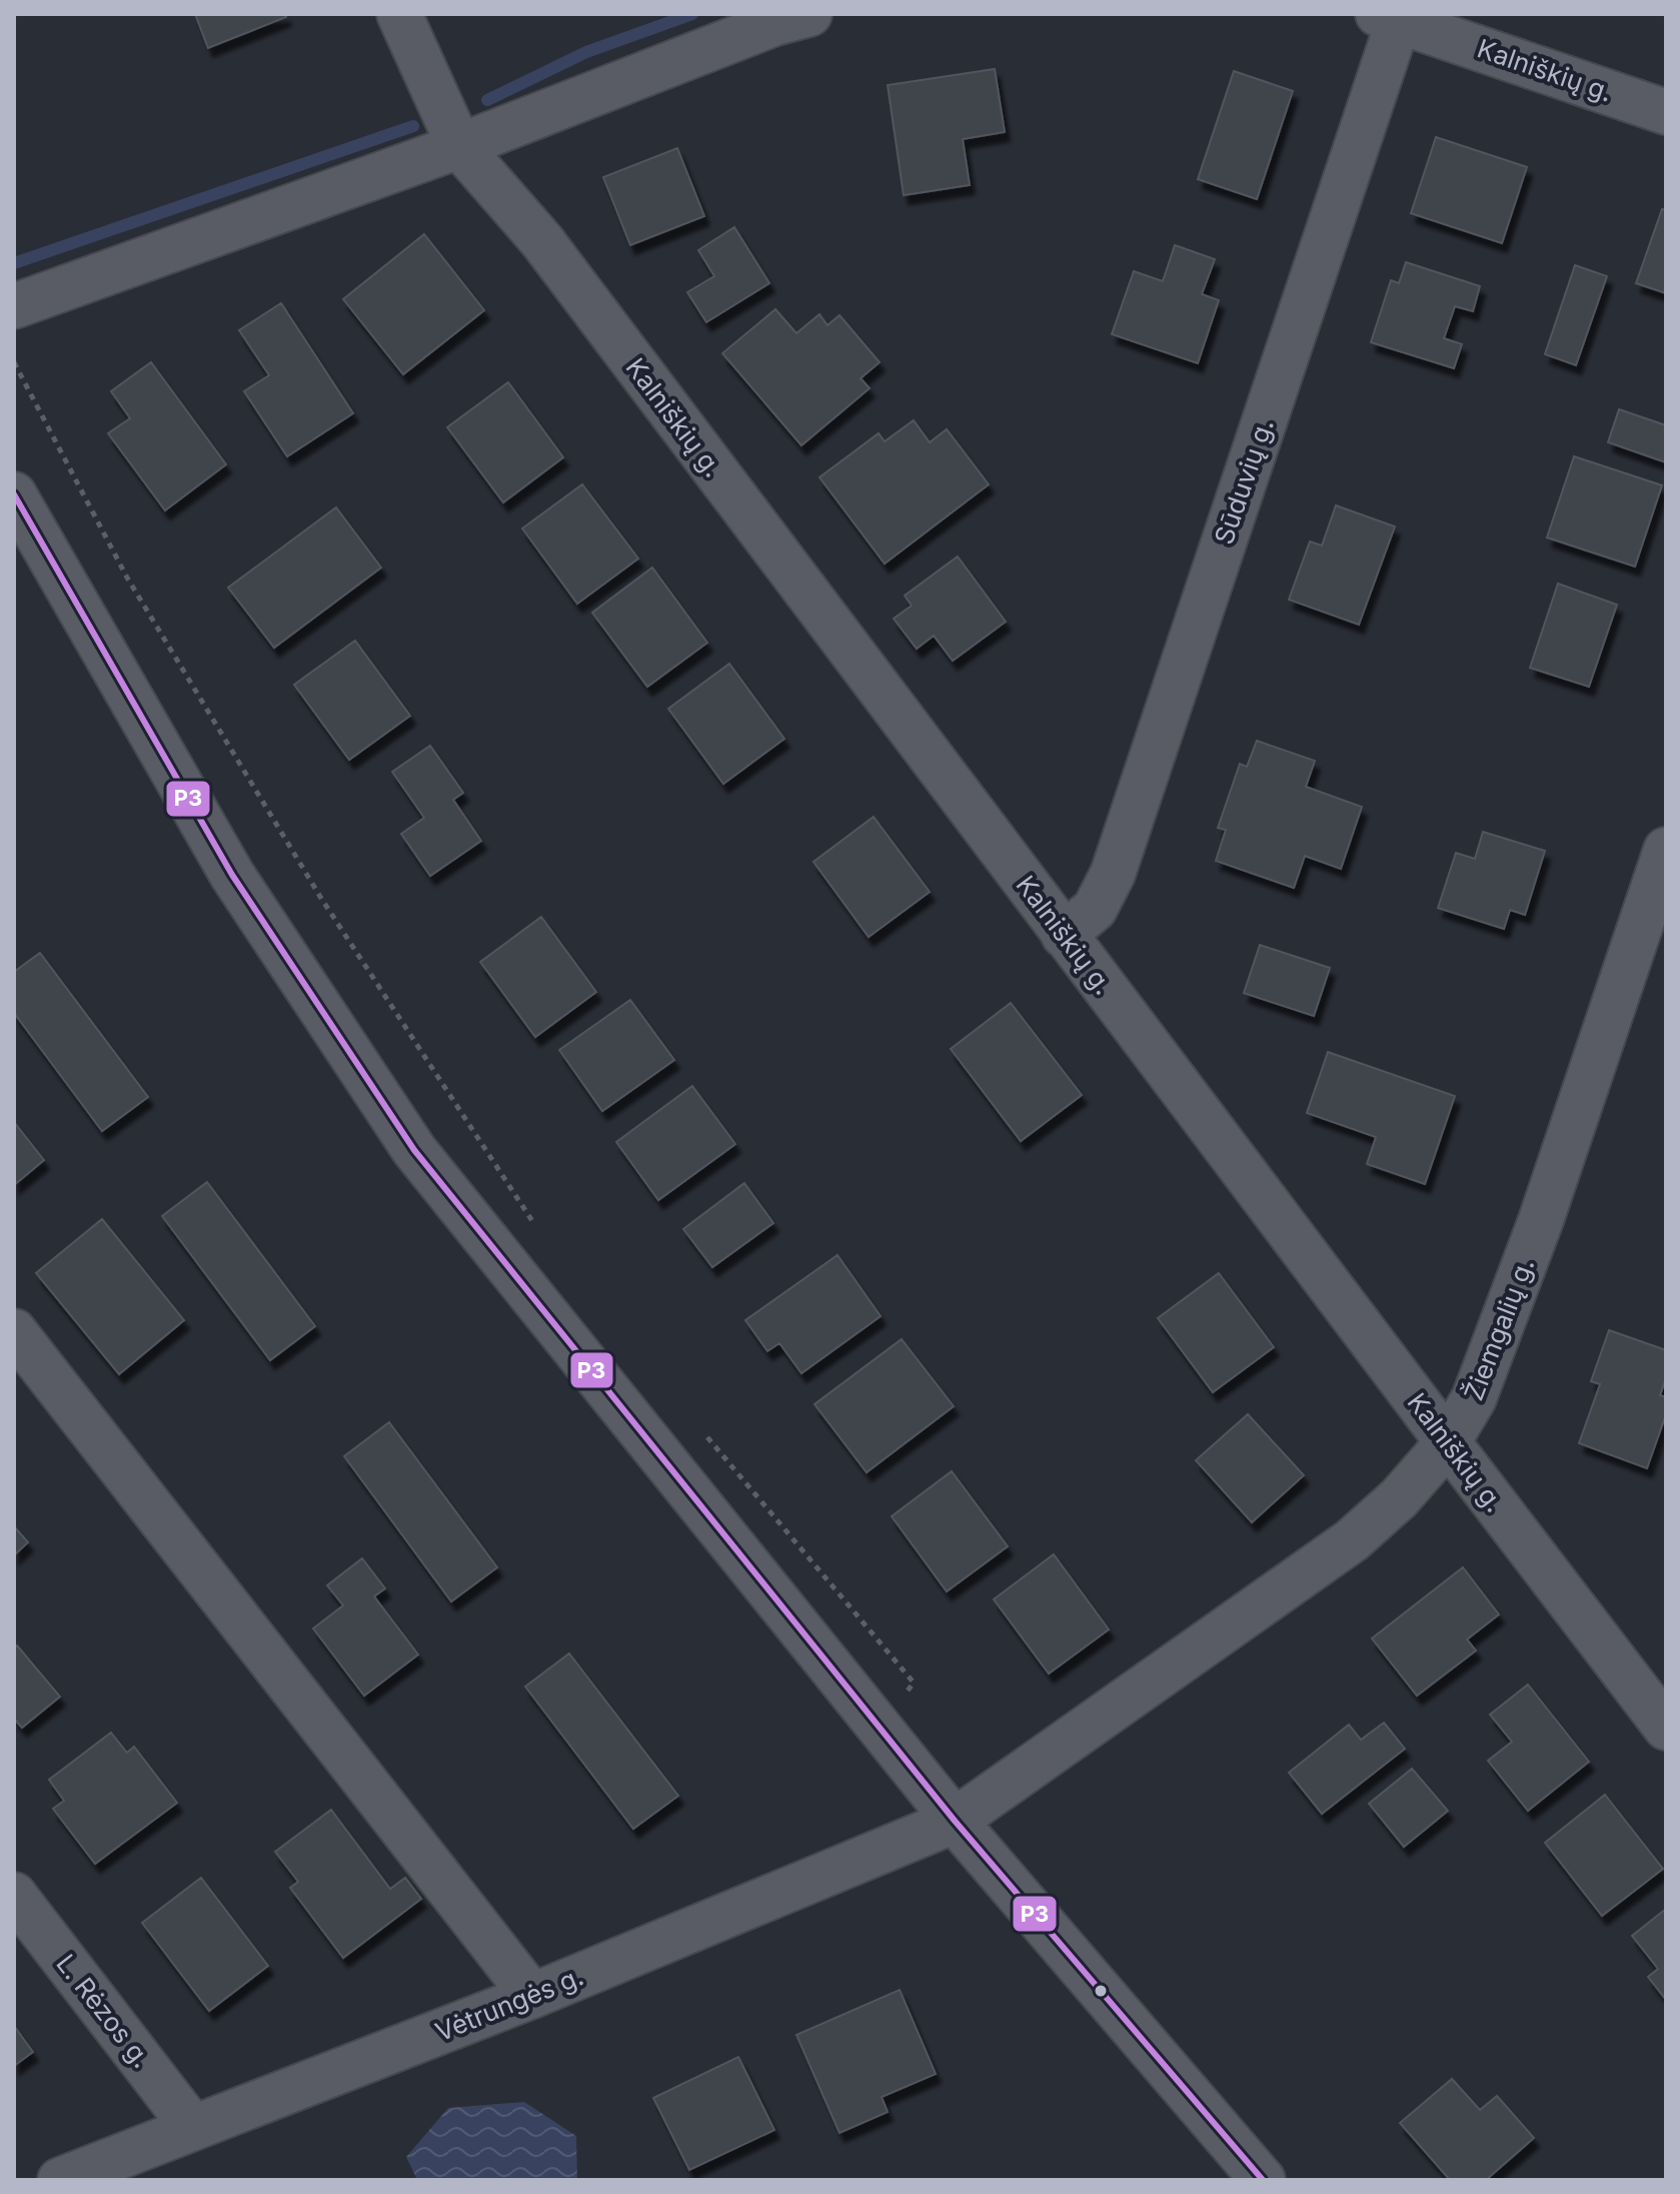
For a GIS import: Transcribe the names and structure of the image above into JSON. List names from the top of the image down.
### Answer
{
  "streets": {
    "street": [
      "Kalniškių g.",
      "Sūduvių g.",
      "Žiemgalių g.",
      "Vėtrungės g.",
      "L. Rėzos g."
    ]
  },
  "crossings": [
    ["Kalniškių g.", "Sūduvių g."],
    ["Kalniškių g.", "Žiemgalių g."],
    ["Žiemgalių g.", "Vėtrungės g."],
    ["Vėtrungės g.", "L. Rėzos g."]
  ],
  "lines": ["transit line P3"]
}
